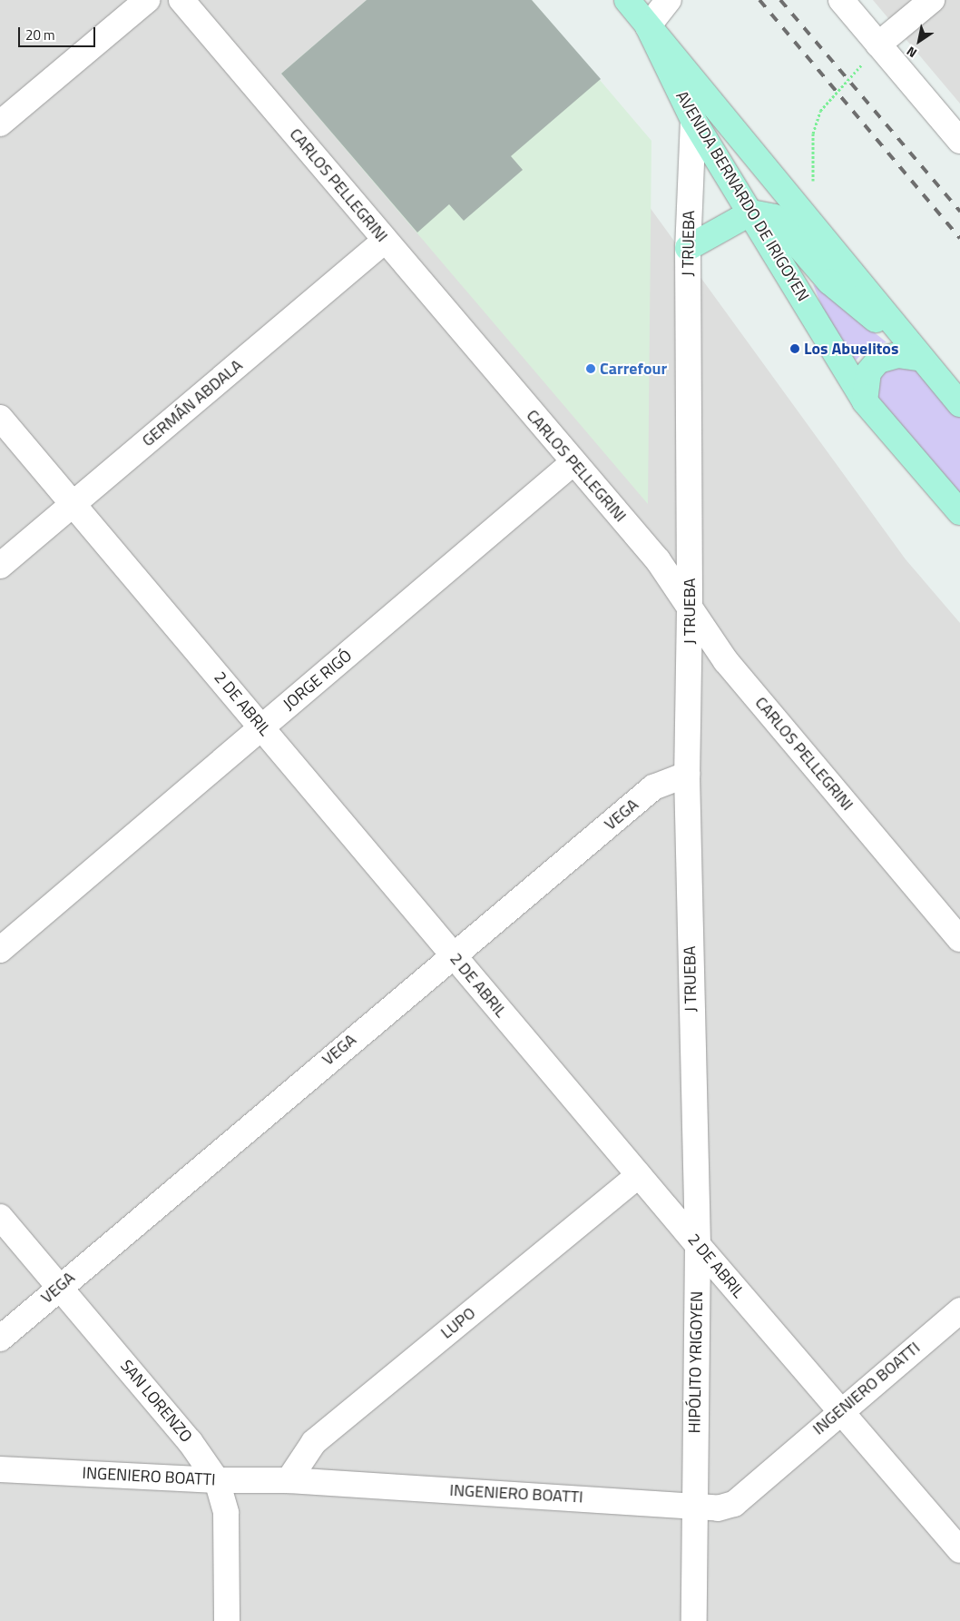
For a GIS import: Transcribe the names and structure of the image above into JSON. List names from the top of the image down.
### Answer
{
  "streets": {
    "main road": ["AVENIDA BERNARDO DE IRIGOYEN"],
    "street": [
      "CARLOS PELLEGRINI",
      "J TRUEBA",
      "GERMÁN ABDALA",
      "JORGE RIGÓ",
      "2 DE ABRIL",
      "VEGA",
      "LUPO",
      "HIPÓLITO YRIGOYEN",
      "INGENIERO BOATTI",
      "SAN LORENZO"
    ]
  },
  "crossings": [
    ["CARLOS PELLEGRINI", "J TRUEBA"],
    ["CARLOS PELLEGRINI", "GERMÁN ABDALA"],
    ["CARLOS PELLEGRINI", "JORGE RIGÓ"],
    ["AVENIDA BERNARDO DE IRIGOYEN", "J TRUEBA"],
    ["J TRUEBA", "VEGA"],
    ["J TRUEBA", "HIPÓLITO YRIGOYEN"],
    ["GERMÁN ABDALA", "2 DE ABRIL"],
    ["JORGE RIGÓ", "2 DE ABRIL"],
    ["2 DE ABRIL", "VEGA"],
    ["2 DE ABRIL", "LUPO"],
    ["2 DE ABRIL", "HIPÓLITO YRIGOYEN"],
    ["2 DE ABRIL", "INGENIERO BOATTI"],
    ["VEGA", "SAN LORENZO"],
    ["LUPO", "INGENIERO BOATTI"],
    ["HIPÓLITO YRIGOYEN", "INGENIERO BOATTI"],
    ["INGENIERO BOATTI", "SAN LORENZO"]
  ],
  "places": ["Los Abuelitos", "Carrefour"],
  "scale_bar": "20 m",
  "north": "bottom left"
}
